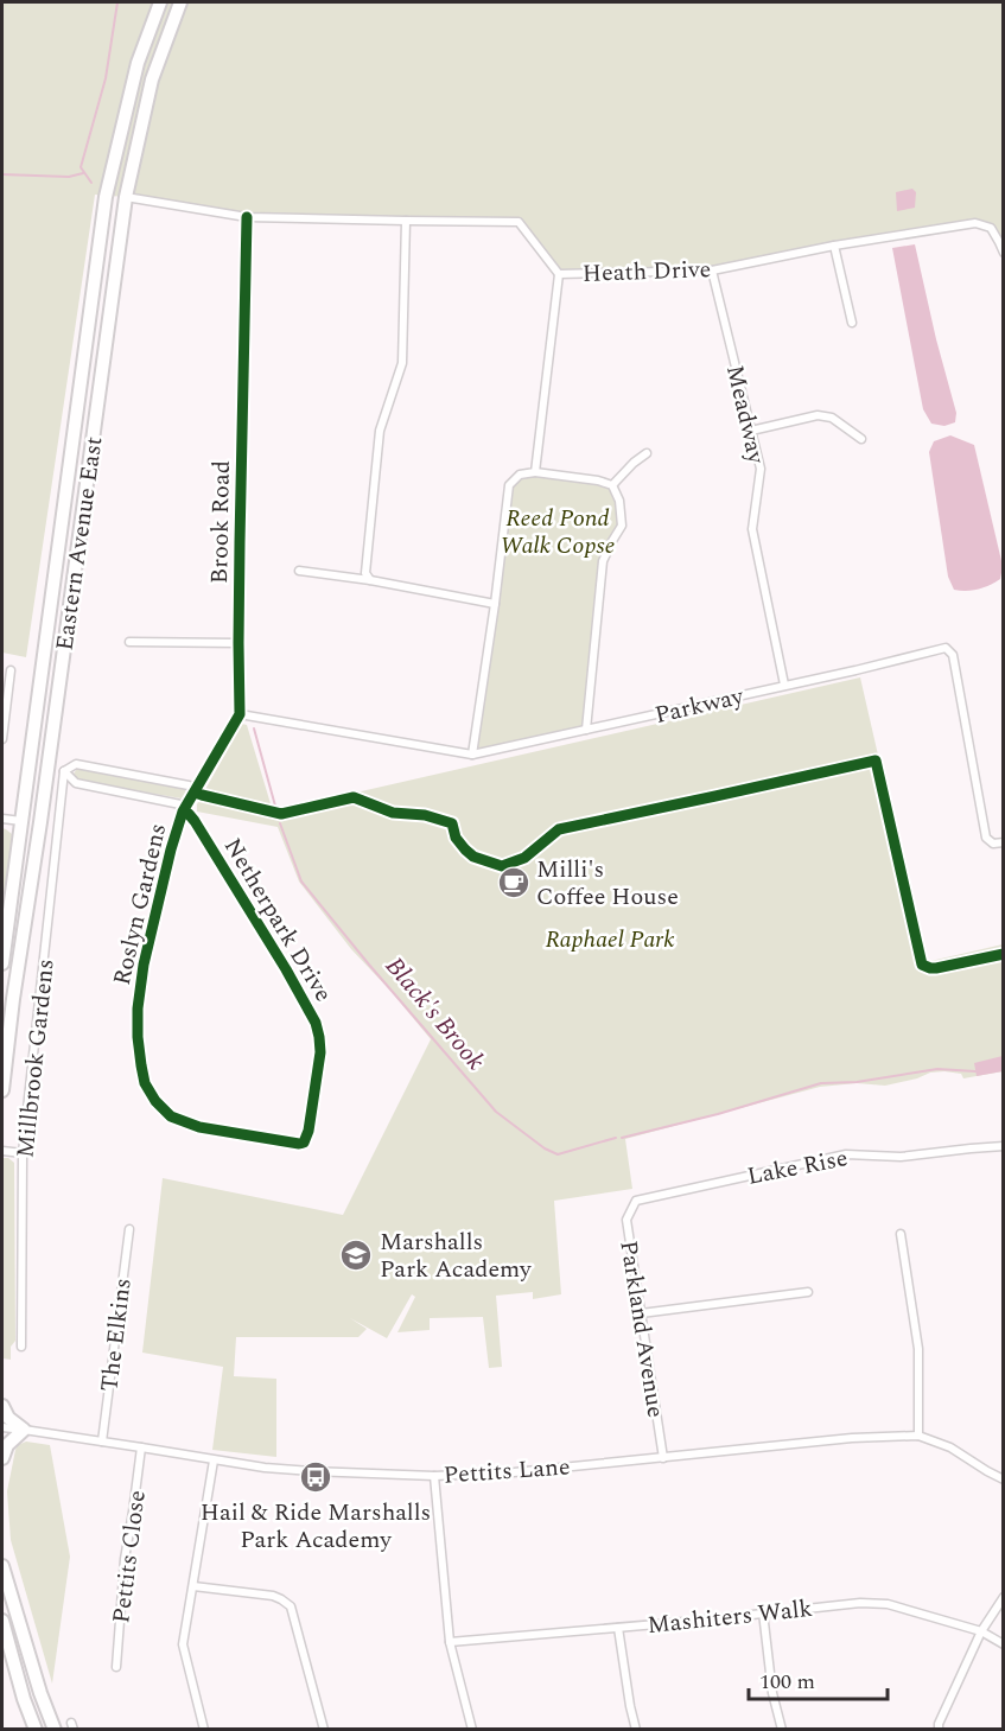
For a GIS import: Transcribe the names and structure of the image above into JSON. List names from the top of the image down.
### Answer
{
  "streets": {
    "highway": ["Eastern Avenue East"],
    "street": [
      "Heath Drive",
      "Meadway",
      "Brook Road",
      "Parkway",
      "Roslyn Gardens",
      "Netherpark Drive",
      "Millbrook Gardens",
      "Lake Rise",
      "Parkland Avenue",
      "The Elkins",
      "Pettits Lane",
      "Pettits Close",
      "Mashiters Walk"
    ]
  },
  "crossings": [
    ["Heath Drive", "Meadway"],
    ["Heath Drive", "Brook Road"],
    ["Heath Drive", "Eastern Avenue East"],
    ["Meadway", "Parkway"],
    ["Brook Road", "Parkway"],
    ["Roslyn Gardens", "Netherpark Drive"],
    ["Lake Rise", "Parkland Avenue"],
    ["Parkland Avenue", "Pettits Lane"],
    ["The Elkins", "Pettits Lane"],
    ["Pettits Lane", "Pettits Close"]
  ],
  "water": ["Black's Brook"],
  "parks": ["Reed Pond Walk Copse", "Raphael Park"],
  "places": {
    "cafe": ["Milli's Coffee House"],
    "school or university": ["Marshalls Park Academy"],
    "bus stop": ["Hail & Ride Marshalls Park Academy"]
  },
  "scale_bar": "100 m"
}
